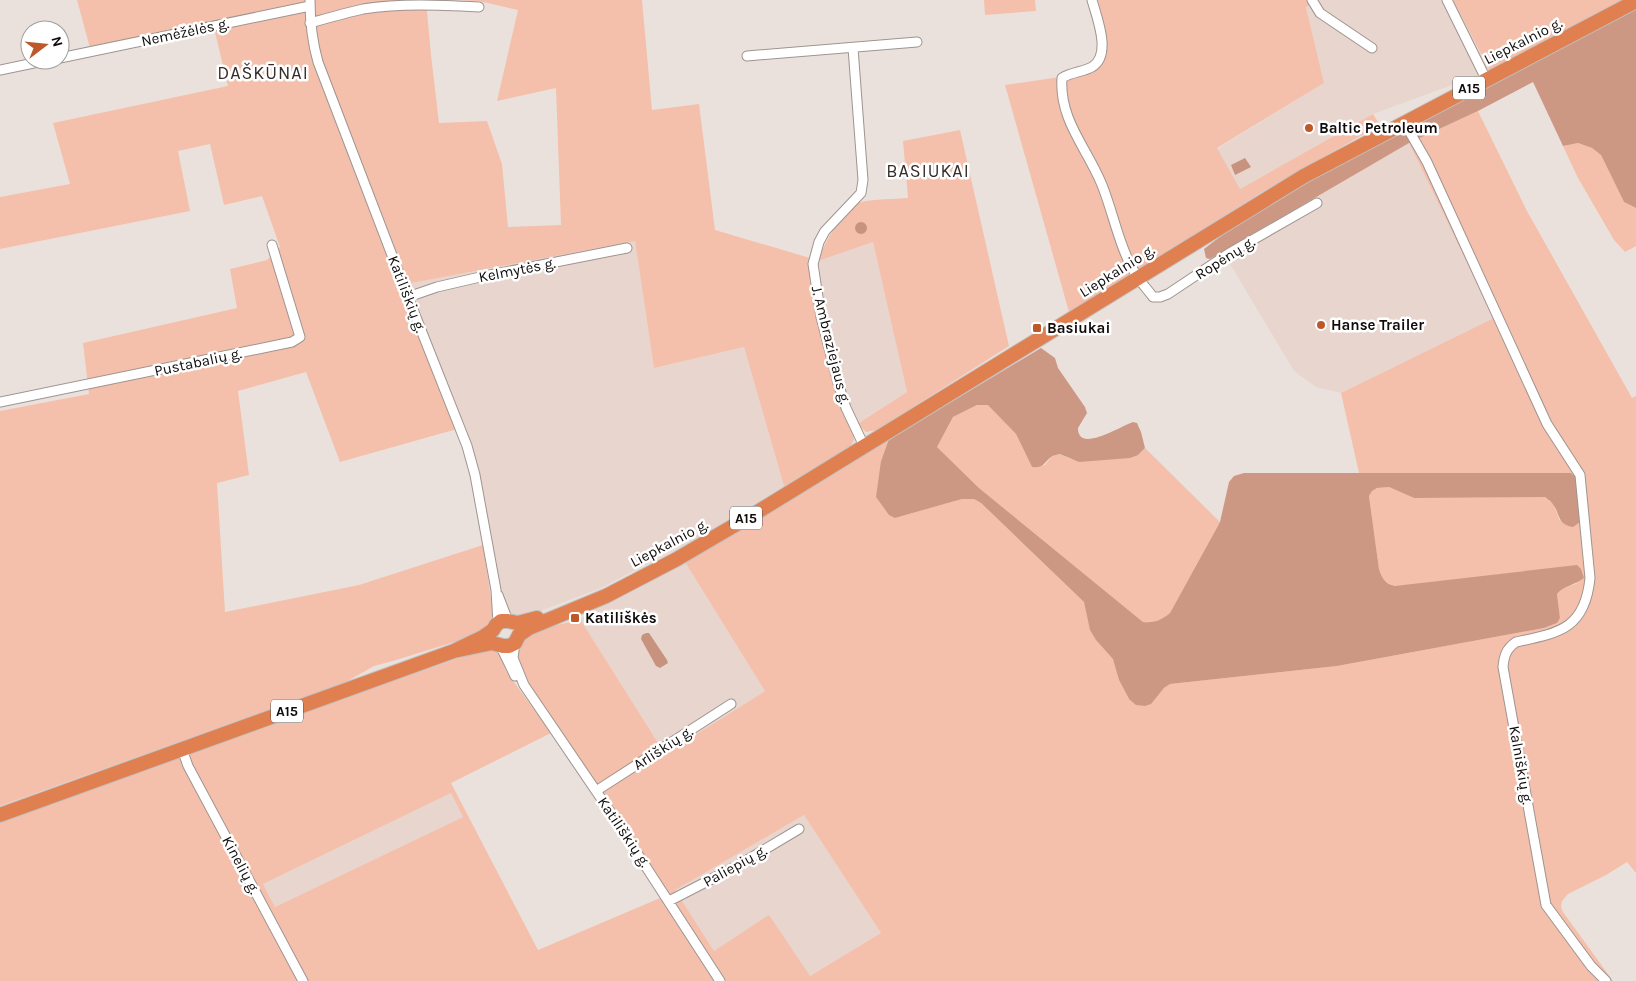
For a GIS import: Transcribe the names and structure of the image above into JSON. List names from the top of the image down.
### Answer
{
  "streets": {
    "highway": ["Liepkalnio g.", "A15"],
    "street": [
      "Nemėžėlės g.",
      "Ropėnų g.",
      "Kelmytės g.",
      "Katiliškių g.",
      "J. Ambraziejaus g.",
      "Pustabalių g.",
      "Arliškių g.",
      "Kalniškių g.",
      "Kinelių g.",
      "Paliepių g."
    ]
  },
  "crossings": [
    ["Nemėžėlės g.", "Katiliškių g."],
    ["Liepkalnio g.", "A15"],
    ["Liepkalnio g.", "Ropėnų g."],
    ["Liepkalnio g.", "Katiliškių g."],
    ["Liepkalnio g.", "J. Ambraziejaus g."],
    ["Liepkalnio g.", "Kalniškių g."],
    ["Liepkalnio g.", "Kinelių g."],
    ["A15", "Kinelių g."],
    ["Kelmytės g.", "Katiliškių g."],
    ["Katiliškių g.", "Arliškių g."],
    ["Katiliškių g.", "Paliepių g."]
  ],
  "districts": ["DAŠKŪNAI", "BASIUKAI"],
  "places": {
    "other": ["Baltic Petroleum", "Hanse Trailer"],
    "transit": ["Basiukai", "Katiliškės"]
  },
  "north": "right"
}
